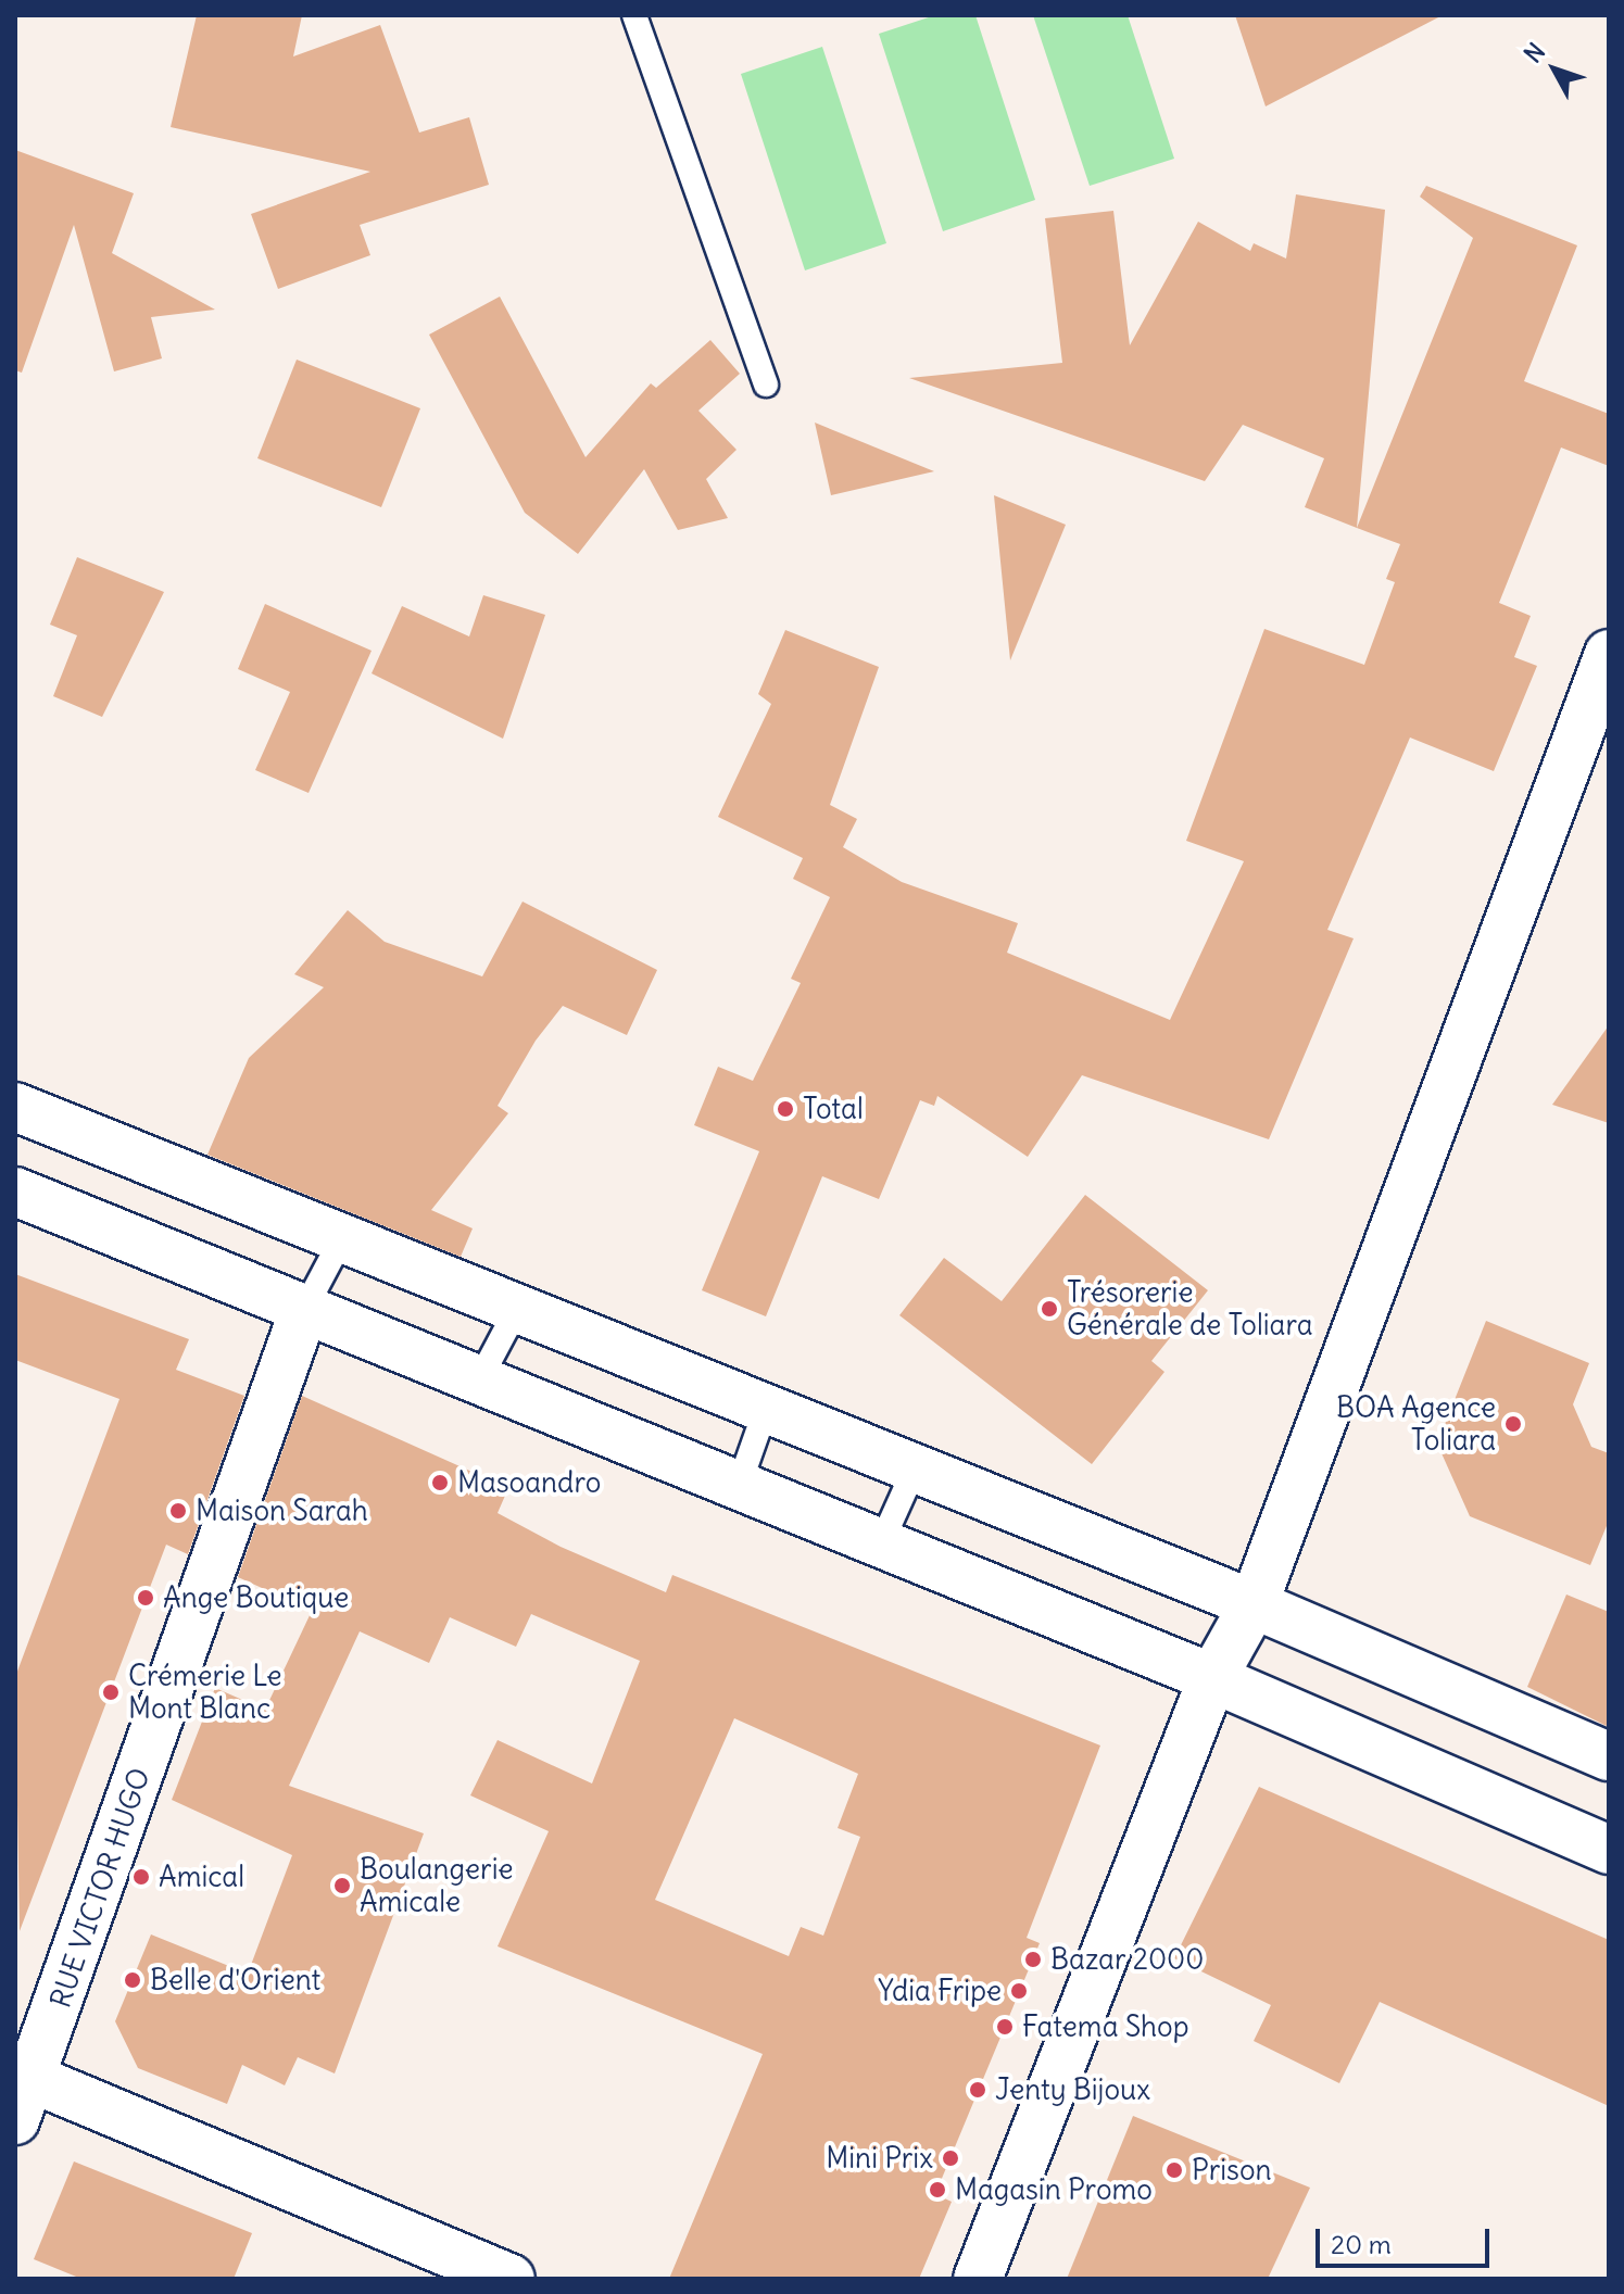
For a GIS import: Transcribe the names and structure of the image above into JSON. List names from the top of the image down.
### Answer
{
  "streets": {
    "main road": ["RUE VICTOR HUGO"]
  },
  "places": [
    "Total",
    "Trésorerie Générale de Toliara",
    "BOA Agence Toliara",
    "Masoandro",
    "Maison Sarah",
    "Ange Boutique",
    "Crémerie Le Mont Blanc",
    "Amical",
    "Boulangerie Amicale",
    "Bazar 2000",
    "Belle d'Orient",
    "Ydia Fripe",
    "Fatema Shop",
    "Jenty Bijoux",
    "Mini Prix",
    "Prison",
    "Magasin Promo"
  ],
  "scale_bar": "20 m",
  "north": "top left"
}
